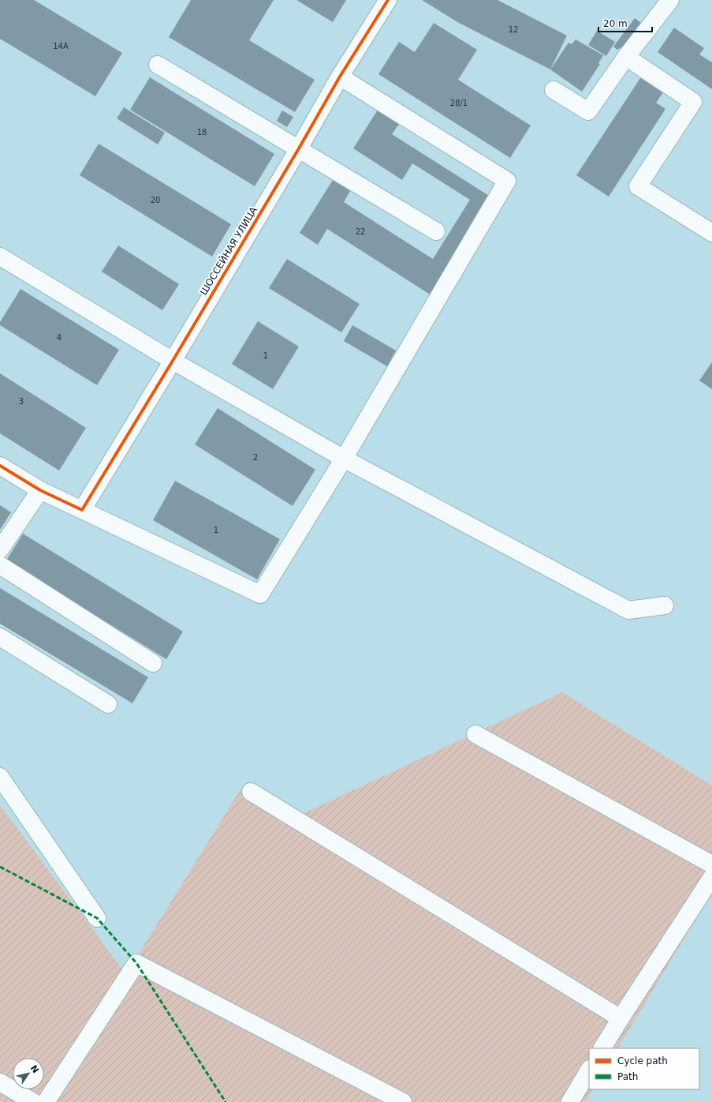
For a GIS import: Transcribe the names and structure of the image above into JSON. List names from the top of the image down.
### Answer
{
  "streets": {
    "street": ["ШОССЕЙНАЯ УЛИЦА"]
  },
  "house_numbers": [
    "12",
    "14А",
    "28/1",
    "18",
    "20",
    "22",
    "4",
    "1",
    "3",
    "2",
    "1"
  ],
  "legend": ["Cycle path", "Path"],
  "scale_bar": "20 m",
  "north": "top right"
}
